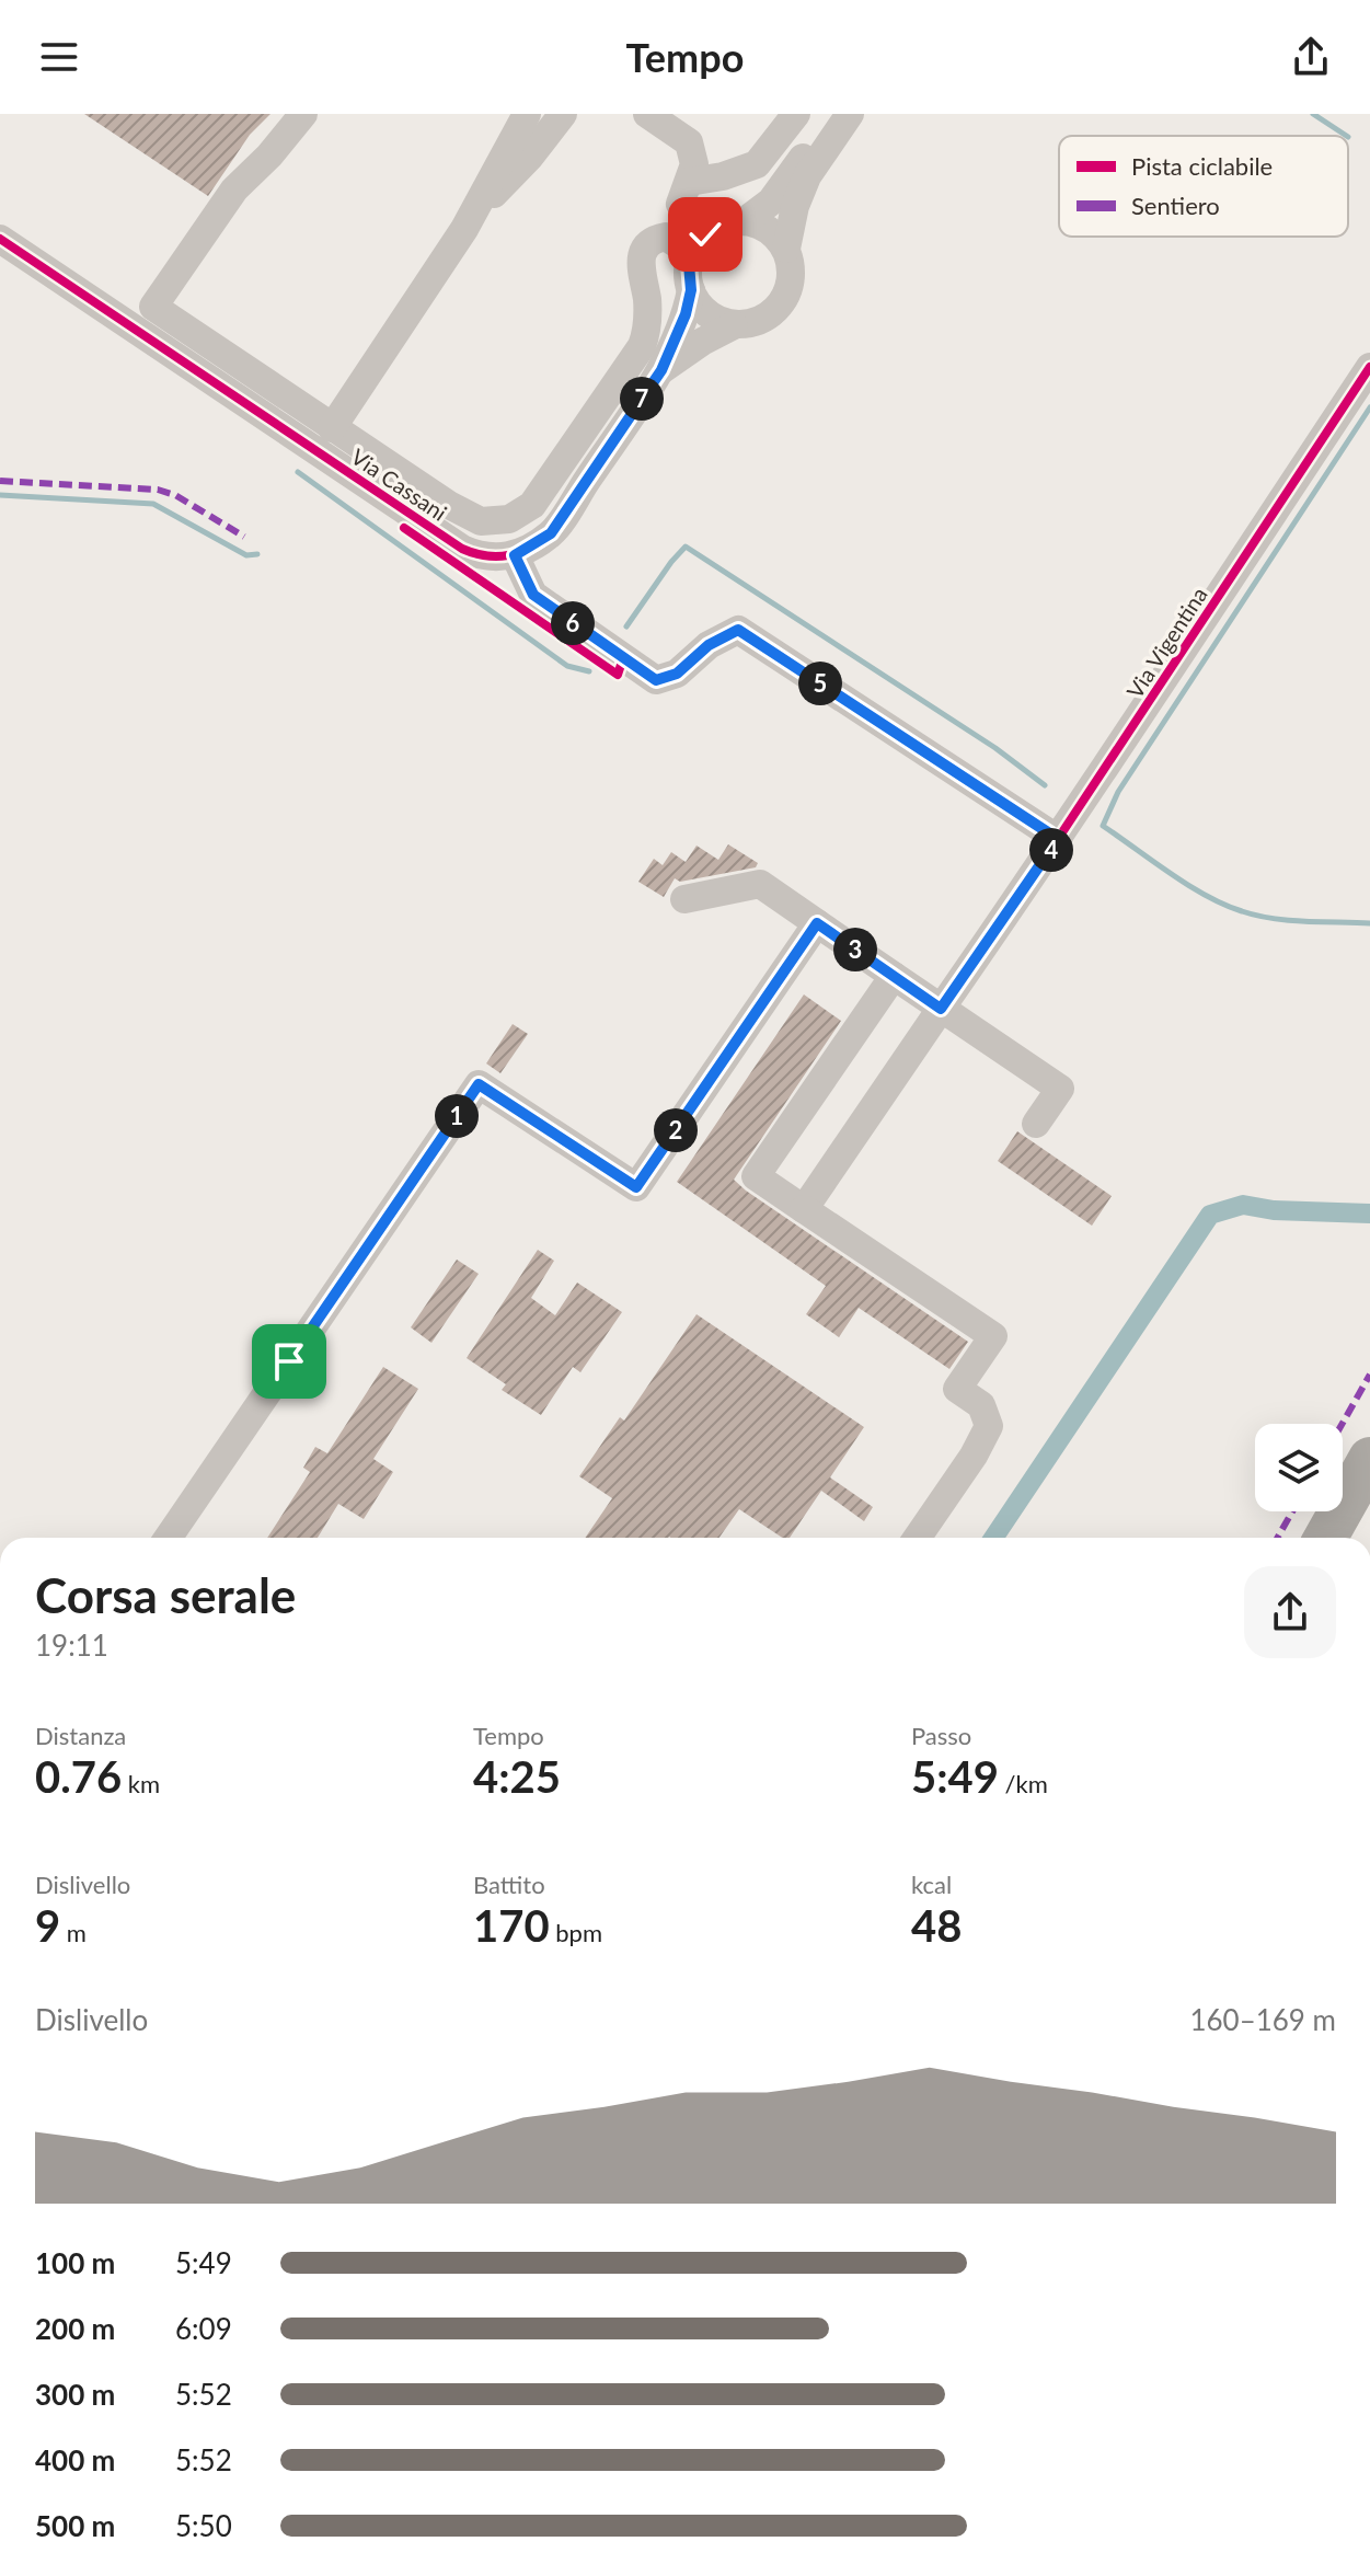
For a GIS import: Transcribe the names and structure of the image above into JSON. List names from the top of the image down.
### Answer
{
  "streets": {
    "street": ["Via Cassani", "Via Vigentina"]
  },
  "legend": ["Pista ciclabile", "Sentiero"],
  "page": {
    "header": "Tempo",
    "pins": [
      "7",
      "6",
      "5",
      "4",
      "3",
      "1",
      "2"
    ],
    "heading": ["Corsa serale", "19:11"],
    "stats": [
      ["Distanza", "0.76 km"],
      ["Tempo", "4:25"],
      ["Passo", "5:49 /km"],
      ["Dislivello", "9 m"],
      ["Battito", "170 bpm"],
      ["kcal", "48"]
    ],
    "chart": ["Dislivello", "160–169 m"],
    "list": [
      {
        "name": "100 m",
        "note": "5:49"
      },
      {
        "name": "200 m",
        "note": "6:09"
      },
      {
        "name": "300 m",
        "note": "5:52"
      },
      {
        "name": "400 m",
        "note": "5:52"
      },
      {
        "name": "500 m",
        "note": "5:50"
      }
    ]
  }
}
